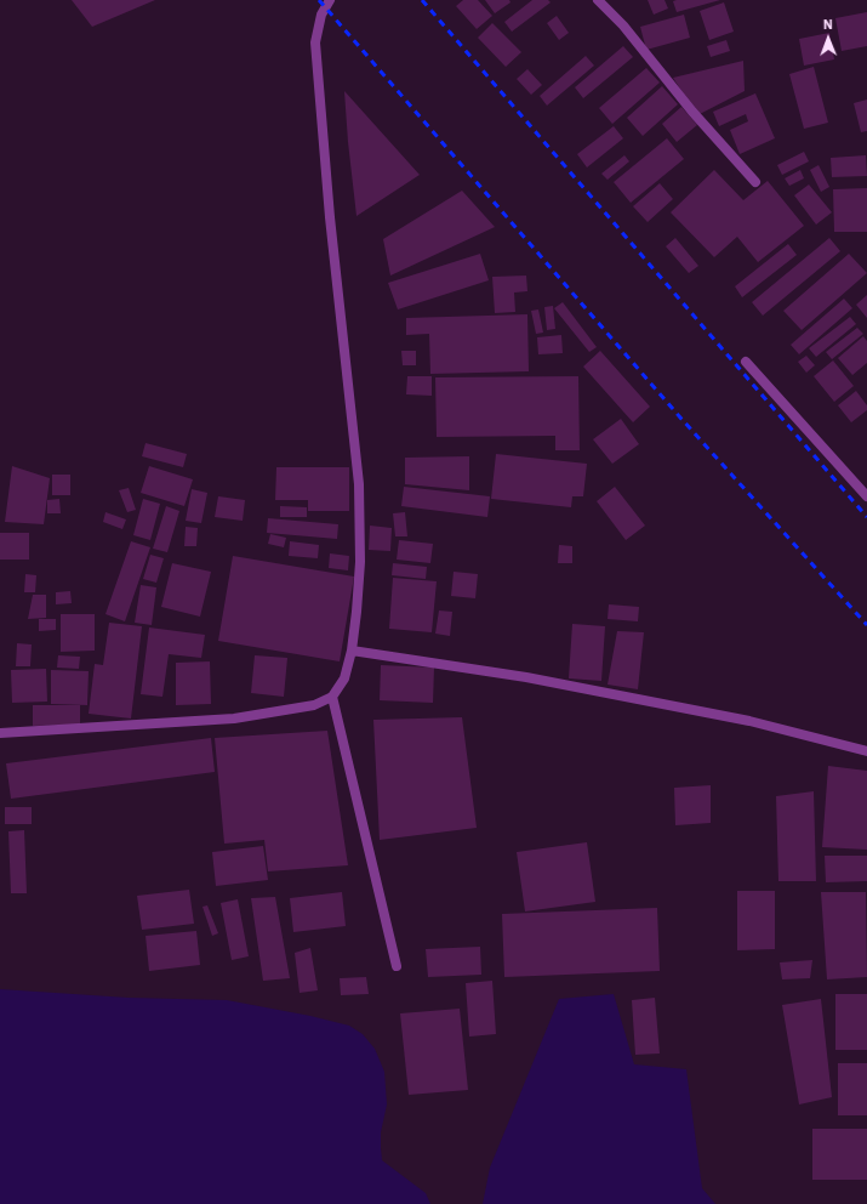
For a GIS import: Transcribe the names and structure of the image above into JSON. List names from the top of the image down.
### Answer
{
  "north": "top"
}
